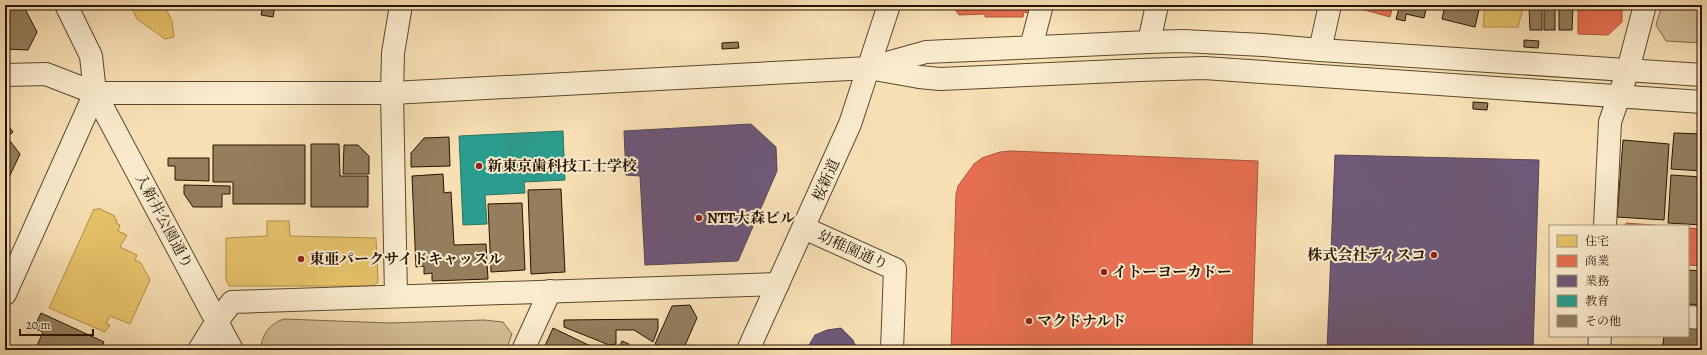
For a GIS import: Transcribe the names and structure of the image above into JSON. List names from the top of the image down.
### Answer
{
  "streets": {
    "street": ["桜新道", "入新井公園通り", "幼稚園通り"]
  },
  "crossings": [
    ["桜新道", "幼稚園通り"]
  ],
  "places": [
    "新東京歯科技工士学校",
    "NTT大森ビル",
    "株式会社ディスコ",
    "東亜パークサイドキャッスル",
    "イトーヨーカドー",
    "マクドナルド"
  ],
  "legend": [
    "住宅",
    "商業",
    "業務",
    "教育",
    "その他"
  ],
  "scale_bar": "20 m"
}
